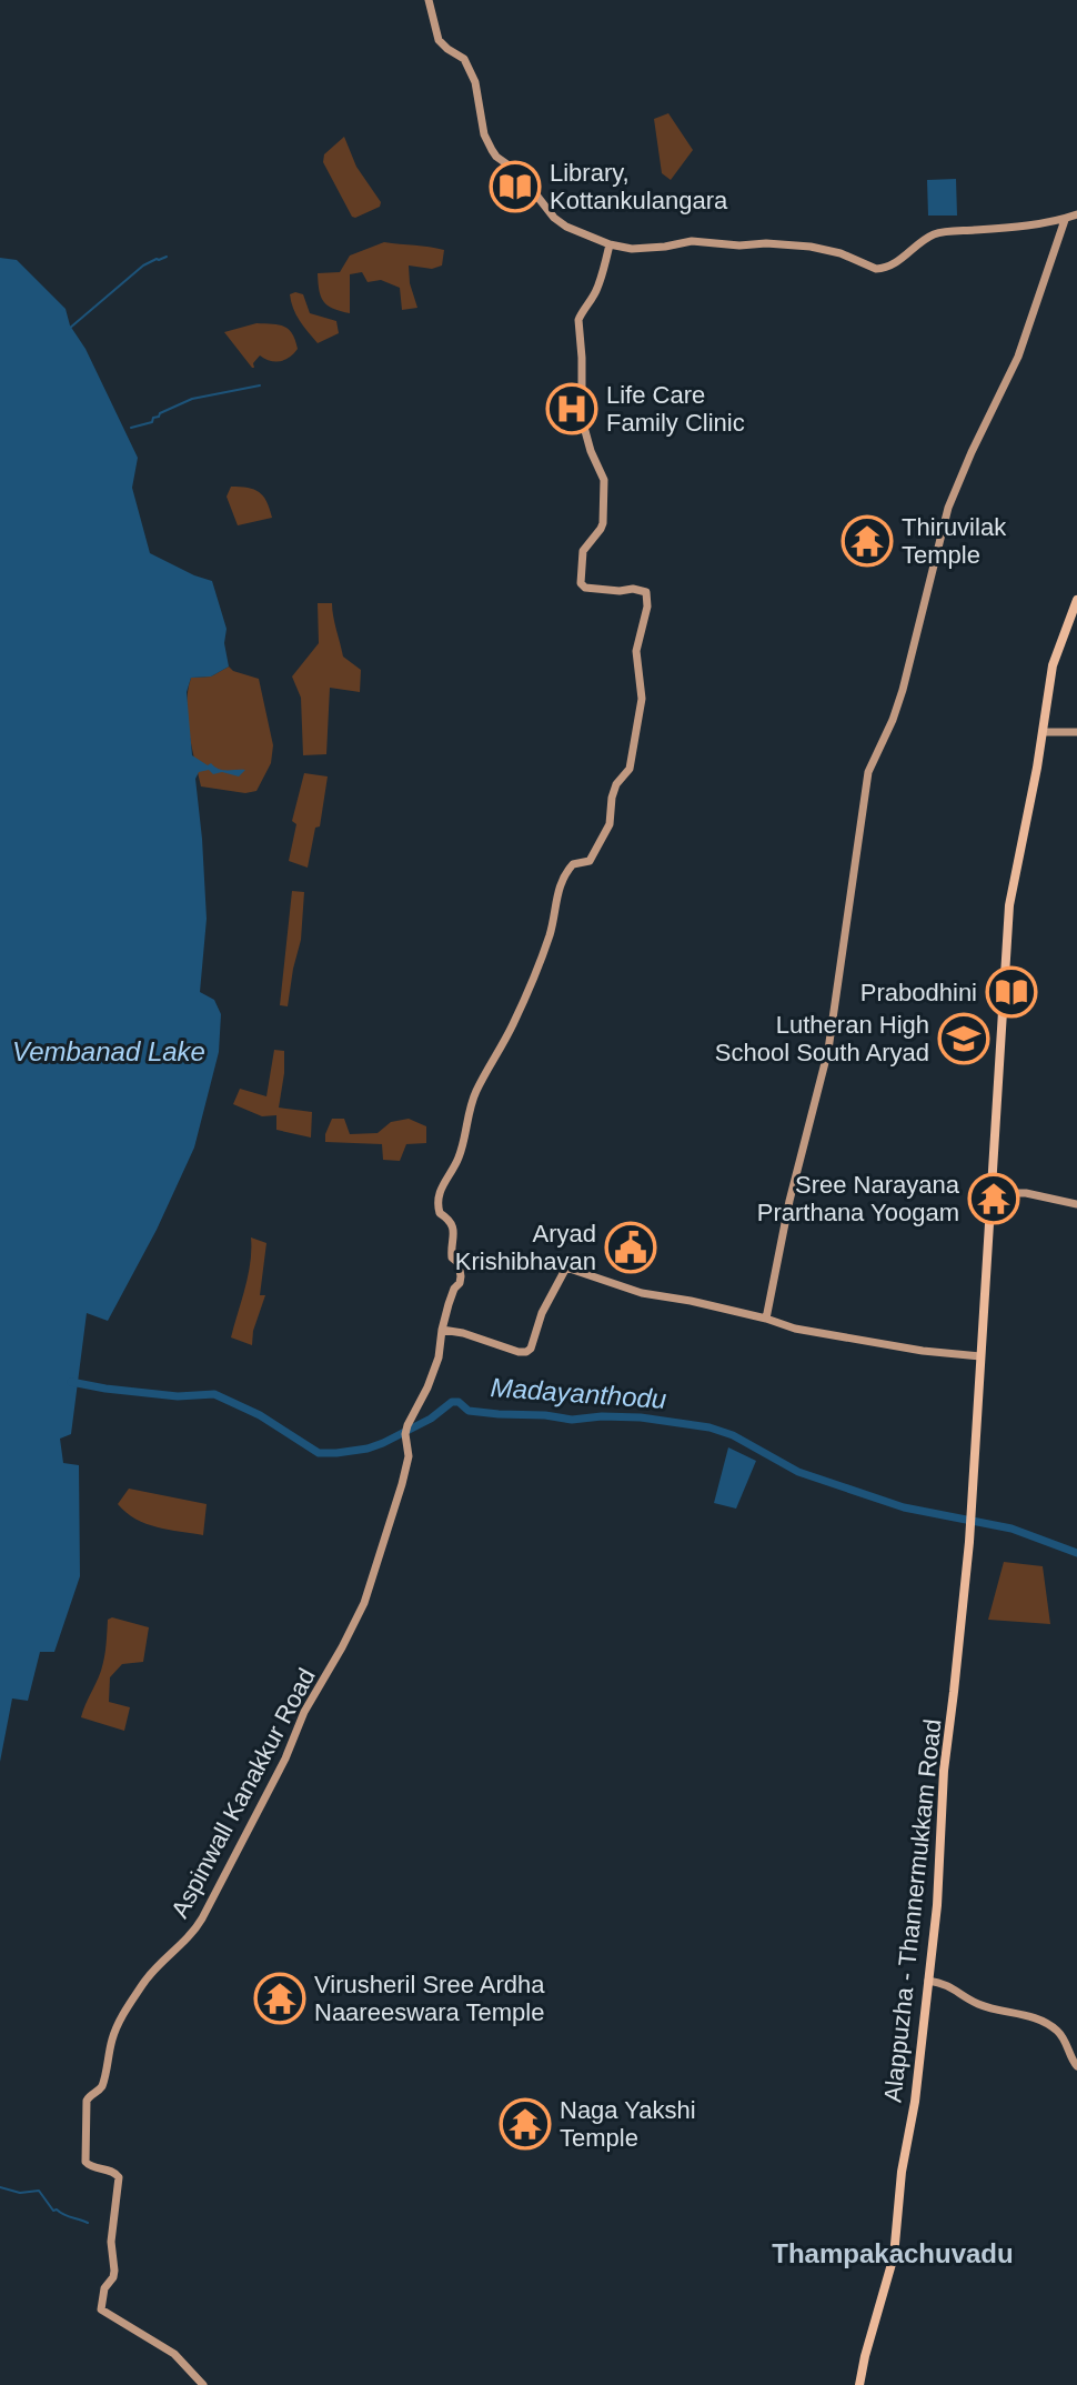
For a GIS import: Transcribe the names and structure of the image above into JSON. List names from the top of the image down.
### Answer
{
  "streets": {
    "main road": ["Aspinwall Kanakkur Road", "Alappuzha - Thannermukkam Road"]
  },
  "districts": ["Thampakachuvadu"],
  "water": ["Vembanad Lake", "Madayanthodu"],
  "places": {
    "library": ["Library, Kottankulangara", "Prabodhini"],
    "hospital": ["Life Care Family Clinic"],
    "temple": [
      "Thiruvilak Temple",
      "Sree Narayana Prarthana Yoogam",
      "Virusheril Sree Ardha Naareeswara Temple",
      "Naga Yakshi Temple"
    ],
    "school or university": ["Lutheran High School South Aryad"],
    "public building": ["Aryad Krishibhavan"]
  }
}
